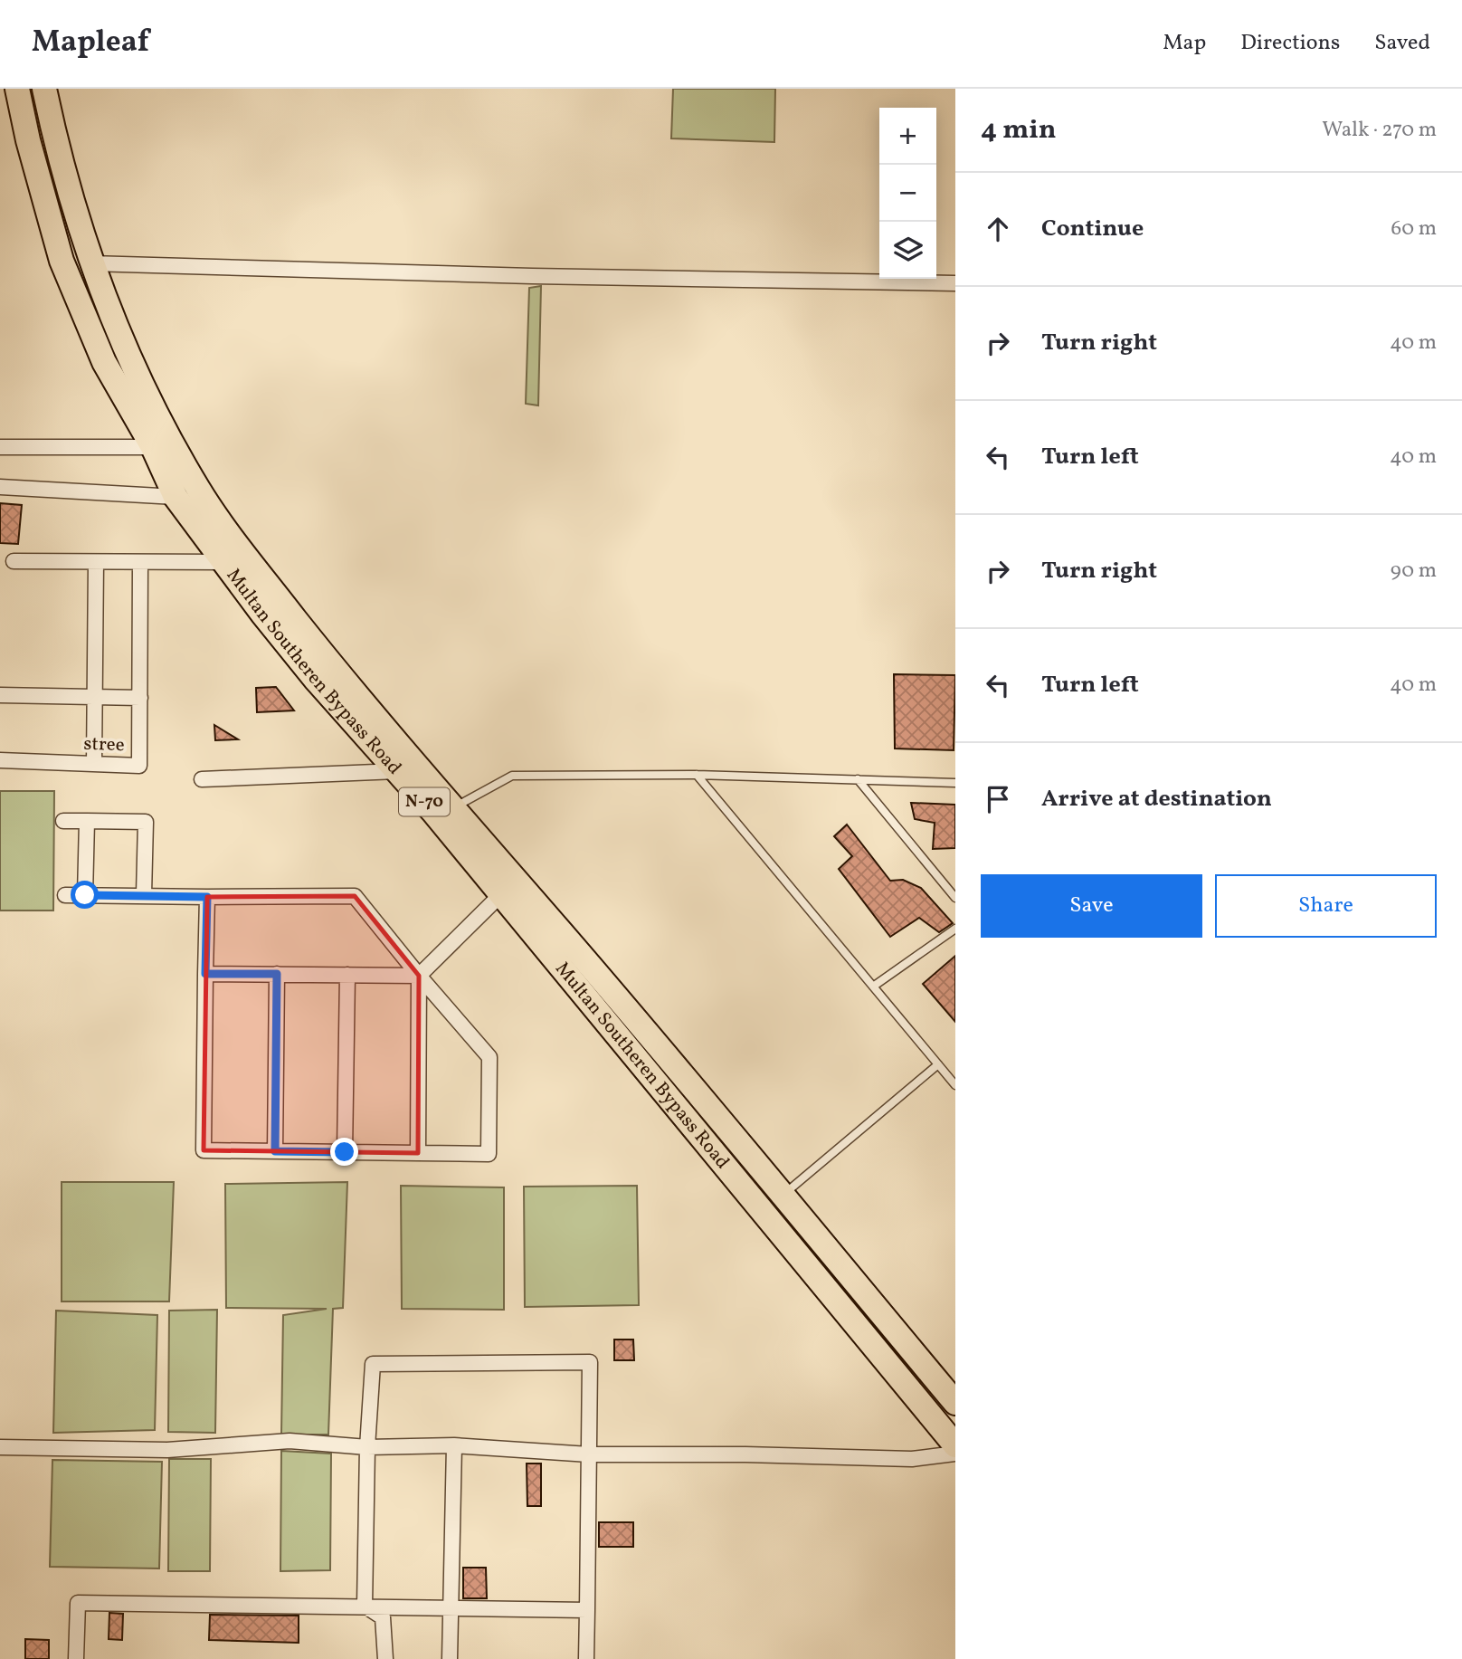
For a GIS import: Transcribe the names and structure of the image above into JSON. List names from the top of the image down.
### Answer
{
  "streets": {
    "highway": ["Multan Southeren Bypass Road", "N-70"],
    "street": ["stree"]
  },
  "page": {
    "header": "Mapleaf",
    "nav": ["Map", "Directions", "Saved"],
    "heading": ["4 min", "Walk · 270 m"],
    "map_buttons": ["+", "−"],
    "list": [
      ["Continue", "60 m"],
      ["Turn right", "40 m"],
      ["Turn left", "40 m"],
      ["Turn right", "90 m"],
      ["Turn left", "40 m"],
      "Arrive at destination"
    ],
    "buttons": ["Save", "Share"]
  }
}
